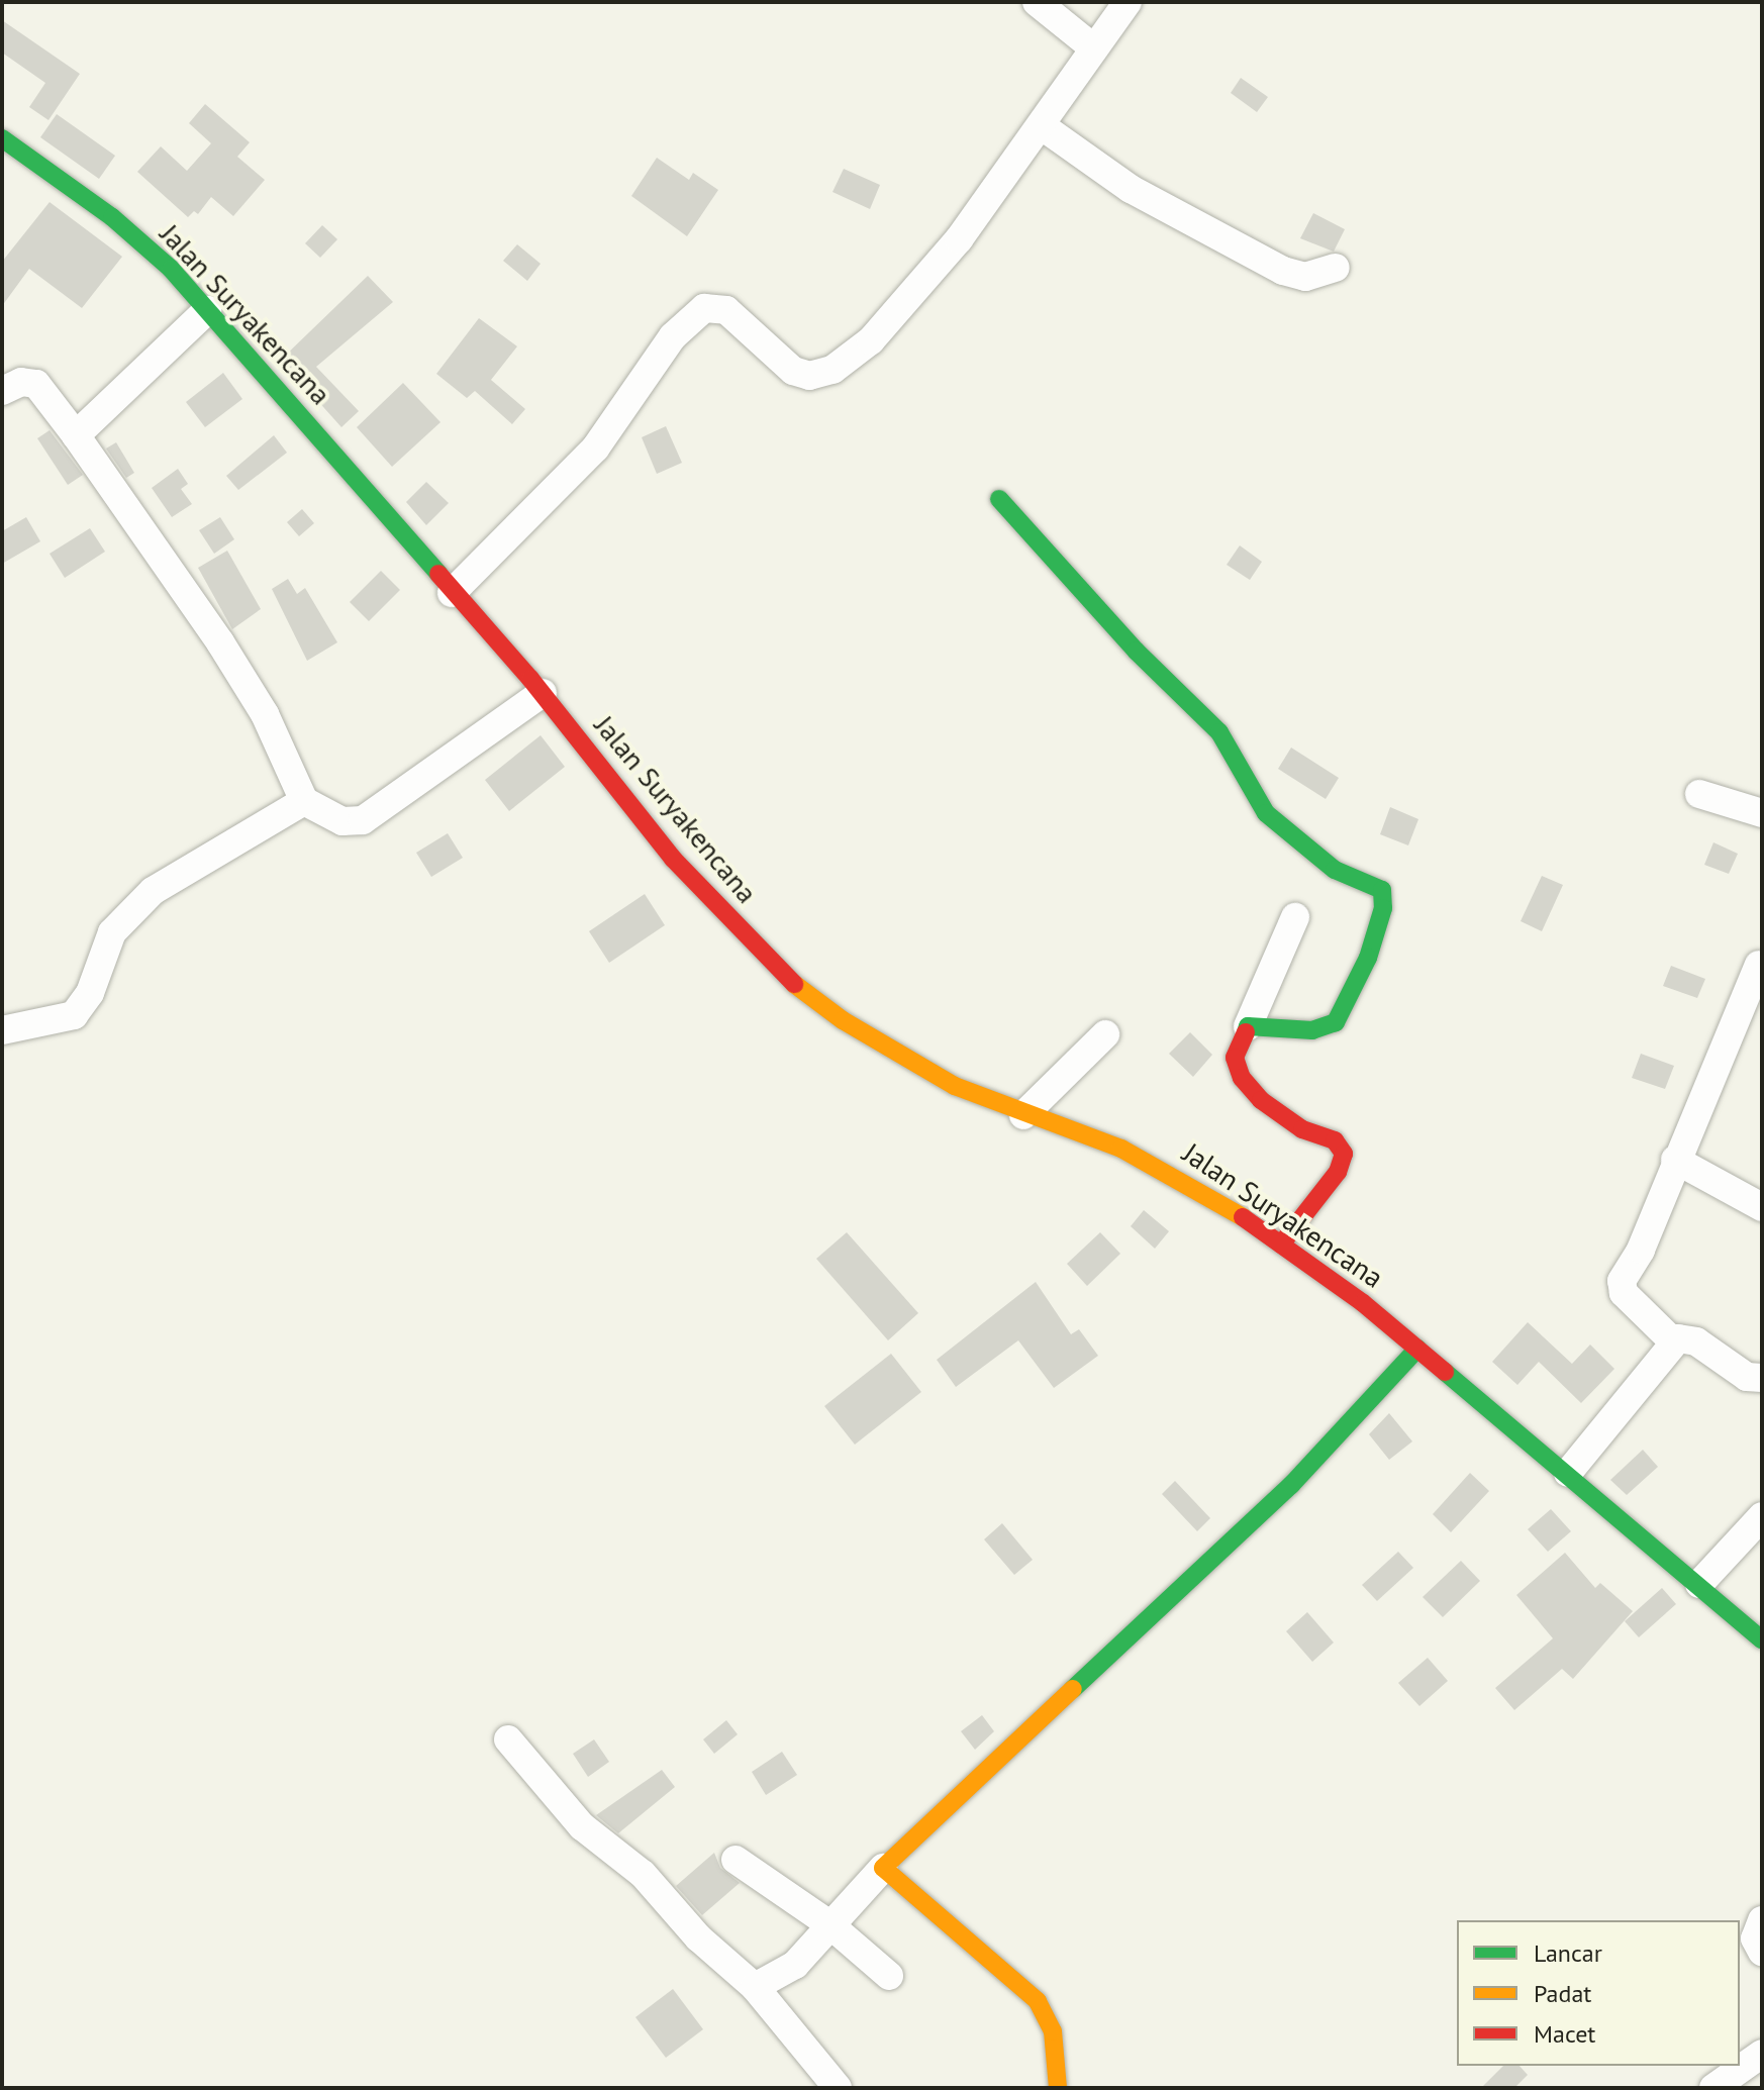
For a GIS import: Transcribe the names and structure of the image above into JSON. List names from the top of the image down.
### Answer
{
  "streets": {
    "street": ["Jalan Suryakencana"]
  },
  "legend": ["Lancar", "Padat", "Macet"]
}
